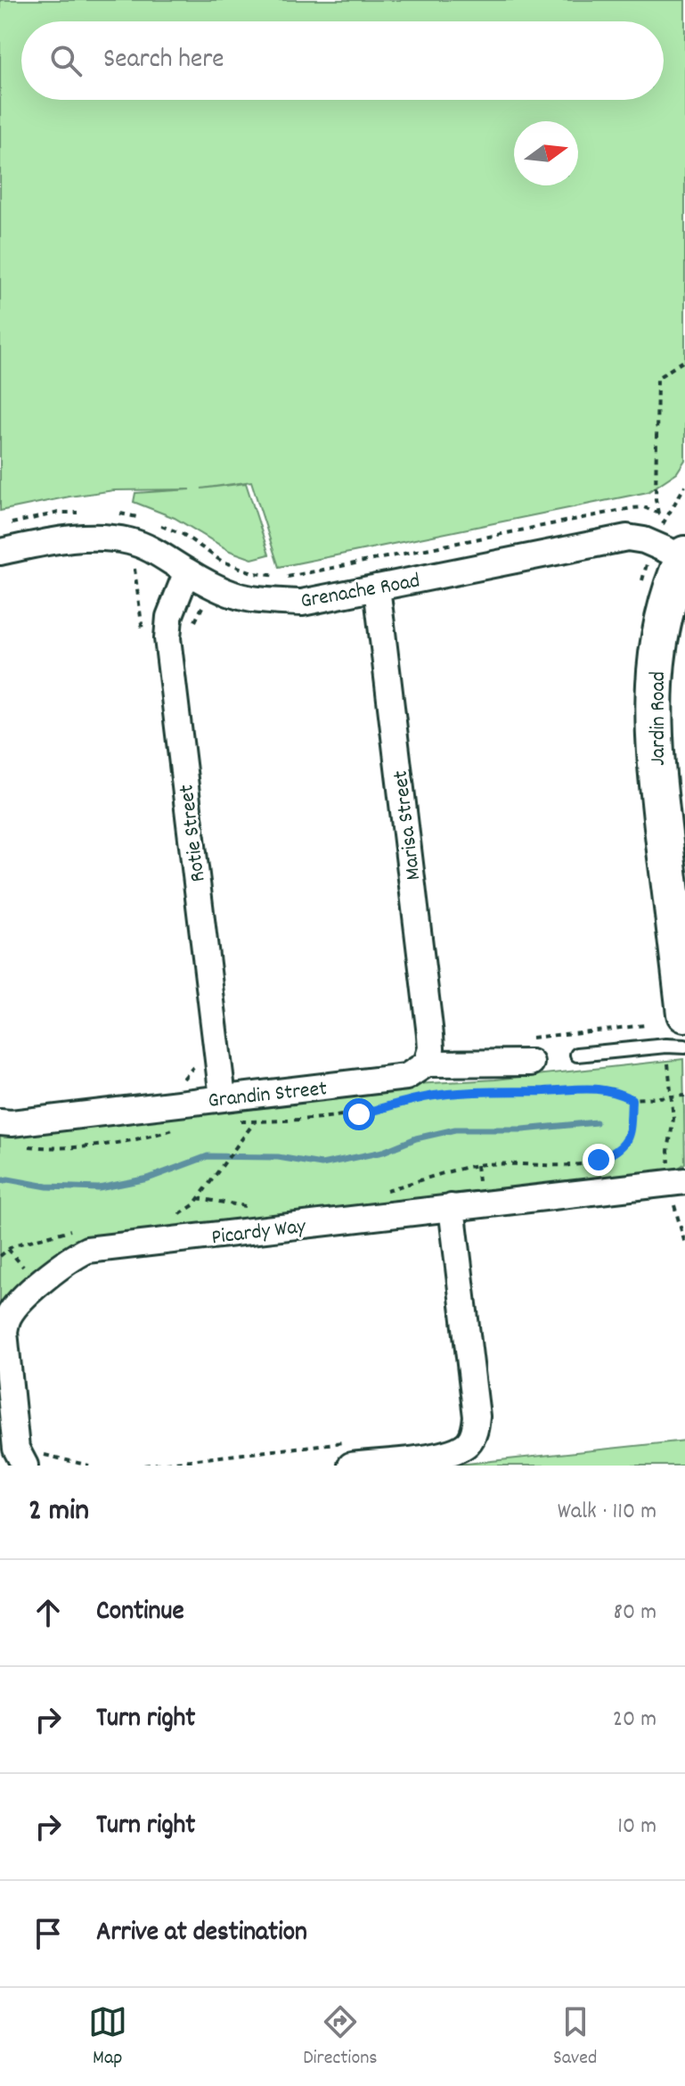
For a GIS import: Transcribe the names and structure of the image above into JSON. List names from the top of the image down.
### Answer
{
  "streets": {
    "street": [
      "Grenache Road",
      "Jardin Road",
      "Marisa Street",
      "Rotie Street",
      "Grandin Street",
      "Picardy Way"
    ]
  },
  "crossings": [
    ["Grenache Road", "Jardin Road"],
    ["Grenache Road", "Marisa Street"],
    ["Grenache Road", "Rotie Street"],
    ["Marisa Street", "Grandin Street"],
    ["Rotie Street", "Grandin Street"]
  ],
  "north": "right",
  "page": {
    "search": "Search here",
    "heading": ["2 min", "Walk · 110 m"],
    "list": [
      ["Continue", "80 m"],
      ["Turn right", "20 m"],
      ["Turn right", "10 m"],
      "Arrive at destination"
    ],
    "nav": ["Map", "Directions", "Saved"]
  }
}
